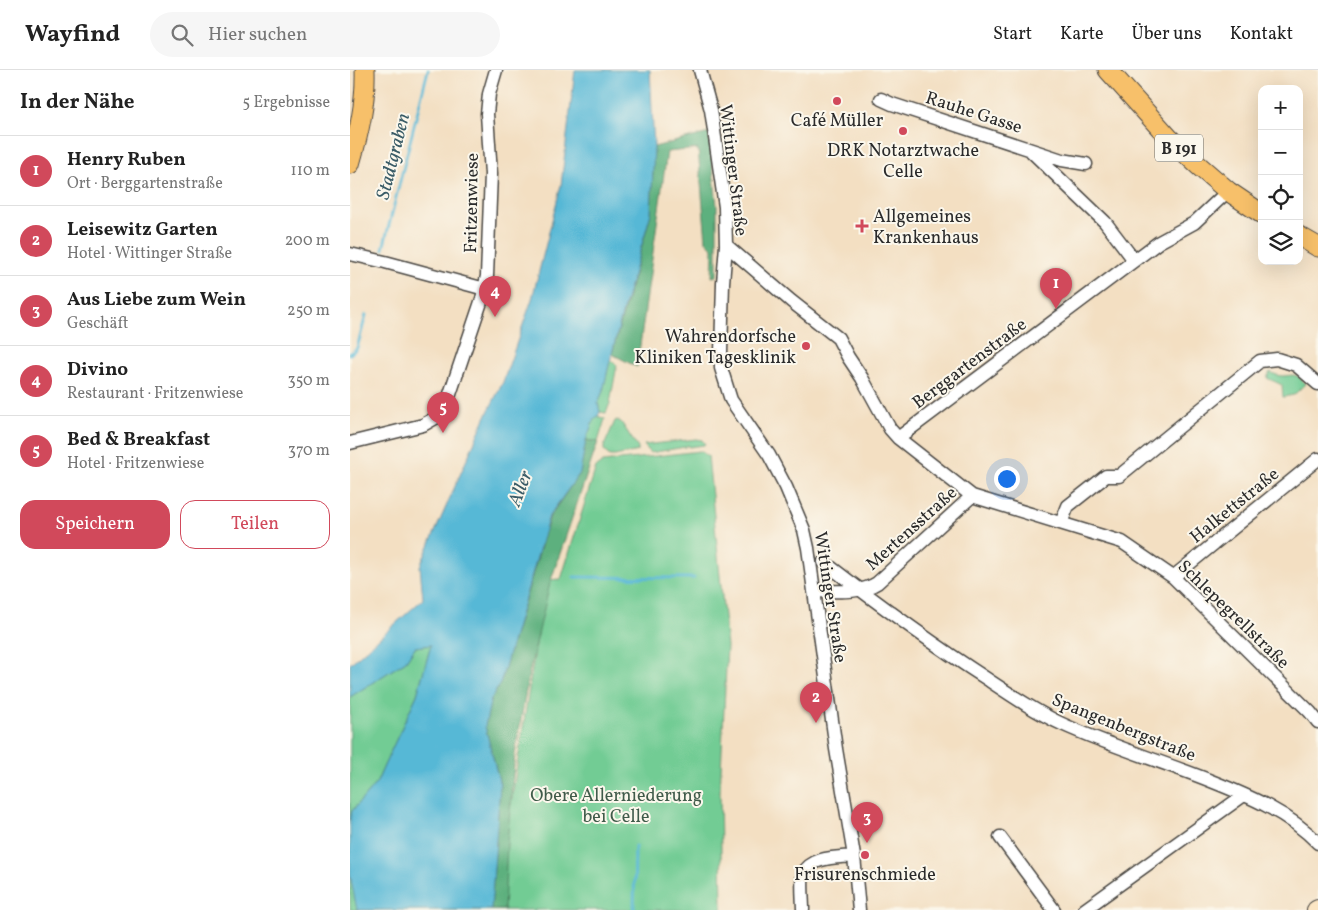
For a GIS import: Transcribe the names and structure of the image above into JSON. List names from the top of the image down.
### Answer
{
  "streets": {
    "main road": ["B 191"],
    "street": [
      "Rauhe Gasse",
      "Wittinger Straße",
      "Fritzenwiese",
      "Berggartenstraße",
      "Halkettstraße",
      "Mertensstraße",
      "Schlepegrellstraße",
      "Spangenbergstraße"
    ]
  },
  "crossings": [
    ["Rauhe Gasse", "Berggartenstraße"],
    ["B 191", "Berggartenstraße"],
    ["Wittinger Straße", "Mertensstraße"],
    ["Wittinger Straße", "Schlepegrellstraße"],
    ["Berggartenstraße", "Schlepegrellstraße"],
    ["Halkettstraße", "Schlepegrellstraße"],
    ["Mertensstraße", "Schlepegrellstraße"],
    ["Mertensstraße", "Spangenbergstraße"]
  ],
  "water": ["Stadtgraben", "Aller"],
  "parks": ["Obere Allerniederung bei Celle"],
  "places": {
    "other": [
      "Café Müller",
      "DRK Notarztwache Celle",
      "Wahrendorfsche Kliniken Tagesklinik",
      "Frisurenschmiede"
    ],
    "health": ["Allgemeines Krankenhaus"]
  },
  "page": {
    "header": "Wayfind",
    "search": "Hier suchen",
    "nav": [
      "Start",
      "Karte",
      "Über uns",
      "Kontakt"
    ],
    "heading": ["In der Nähe", "5 Ergebnisse"],
    "map_buttons": ["+", "−"],
    "list": [
      {
        "mark": "1",
        "name": "Henry Ruben",
        "note": "Ort · Berggartenstraße",
        "value": "110 m"
      },
      {
        "mark": "2",
        "name": "Leisewitz Garten",
        "note": "Hotel · Wittinger Straße",
        "value": "200 m"
      },
      {
        "mark": "3",
        "name": "Aus Liebe zum Wein",
        "note": "Geschäft",
        "value": "250 m"
      },
      {
        "mark": "4",
        "name": "Divino",
        "note": "Restaurant · Fritzenwiese",
        "value": "350 m"
      },
      {
        "mark": "5",
        "name": "Bed & Breakfast",
        "note": "Hotel · Fritzenwiese",
        "value": "370 m"
      }
    ],
    "pins": [
      "1",
      "4",
      "5",
      "2",
      "3"
    ],
    "buttons": ["Speichern", "Teilen"]
  }
}
